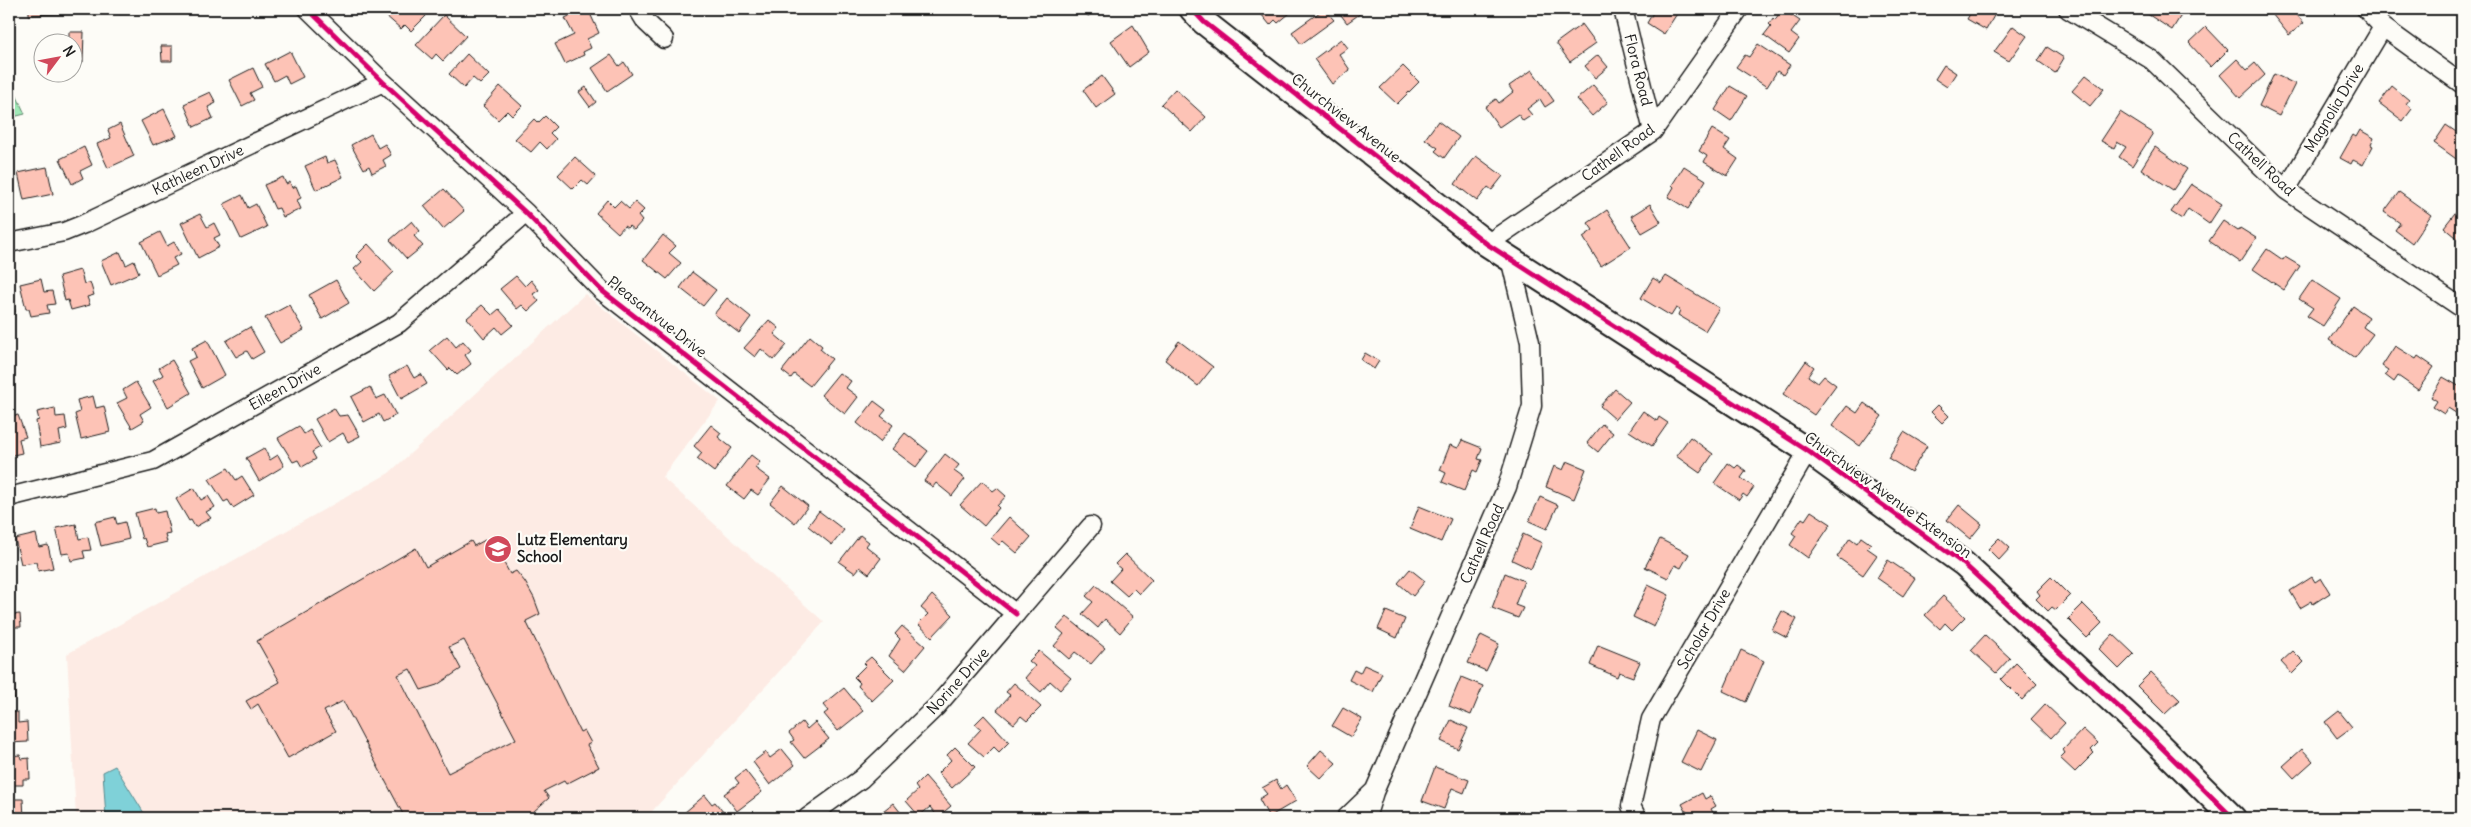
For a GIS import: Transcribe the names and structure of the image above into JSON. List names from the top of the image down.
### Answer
{
  "streets": {
    "street": [
      "Flora Road",
      "Magnolia Drive",
      "Churchview Avenue",
      "Cathell Road",
      "Kathleen Drive",
      "Pleasantvue Drive",
      "Eileen Drive",
      "Churchview Avenue Extension",
      "Scholar Drive",
      "Norine Drive"
    ]
  },
  "crossings": [
    ["Flora Road", "Cathell Road"],
    ["Magnolia Drive", "Cathell Road"],
    ["Churchview Avenue", "Cathell Road"],
    ["Churchview Avenue", "Churchview Avenue Extension"],
    ["Cathell Road", "Churchview Avenue Extension"],
    ["Kathleen Drive", "Pleasantvue Drive"],
    ["Pleasantvue Drive", "Eileen Drive"],
    ["Pleasantvue Drive", "Norine Drive"],
    ["Churchview Avenue Extension", "Scholar Drive"]
  ],
  "places": {
    "school or university": ["Lutz Elementary School"]
  },
  "north": "top right"
}
